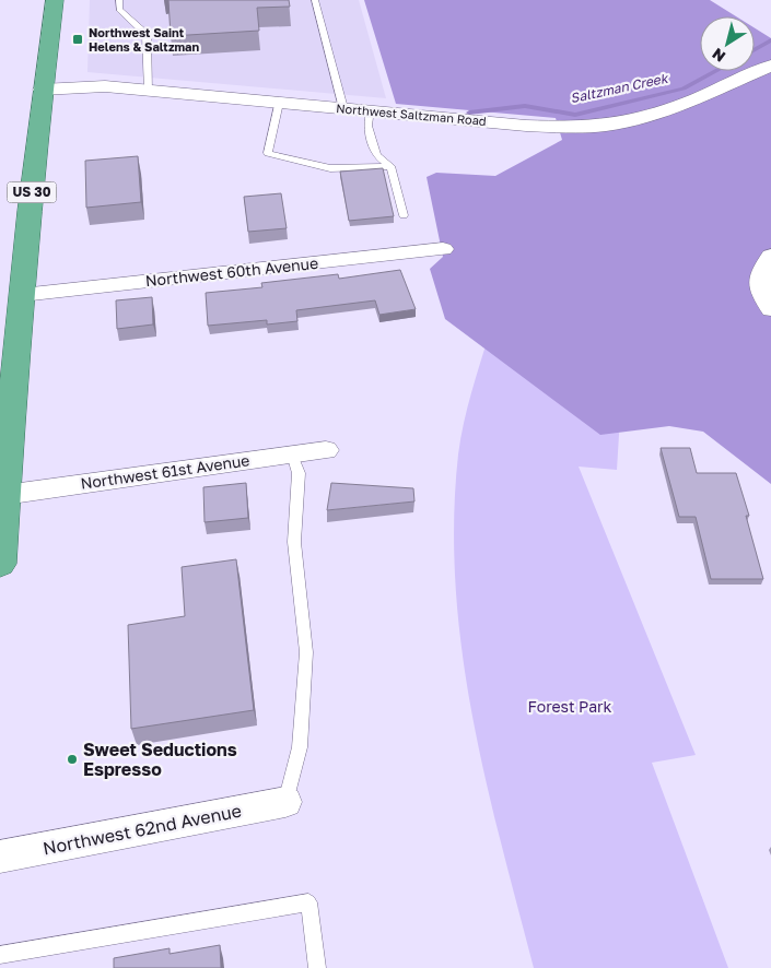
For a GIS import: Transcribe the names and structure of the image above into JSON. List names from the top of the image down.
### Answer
{
  "streets": {
    "highway": ["US 30"],
    "street": [
      "Northwest Saltzman Road",
      "Northwest 60th Avenue",
      "Northwest 61st Avenue",
      "Northwest 62nd Avenue"
    ]
  },
  "crossings": [
    ["Northwest Saltzman Road", "US 30"],
    ["US 30", "Northwest 60th Avenue"],
    ["US 30", "Northwest 61st Avenue"]
  ],
  "water": ["Saltzman Creek"],
  "parks": ["Forest Park"],
  "places": {
    "transit": ["Northwest Saint Helens & Saltzman"],
    "other": ["Sweet Seductions Espresso"]
  },
  "north": "bottom left"
}
